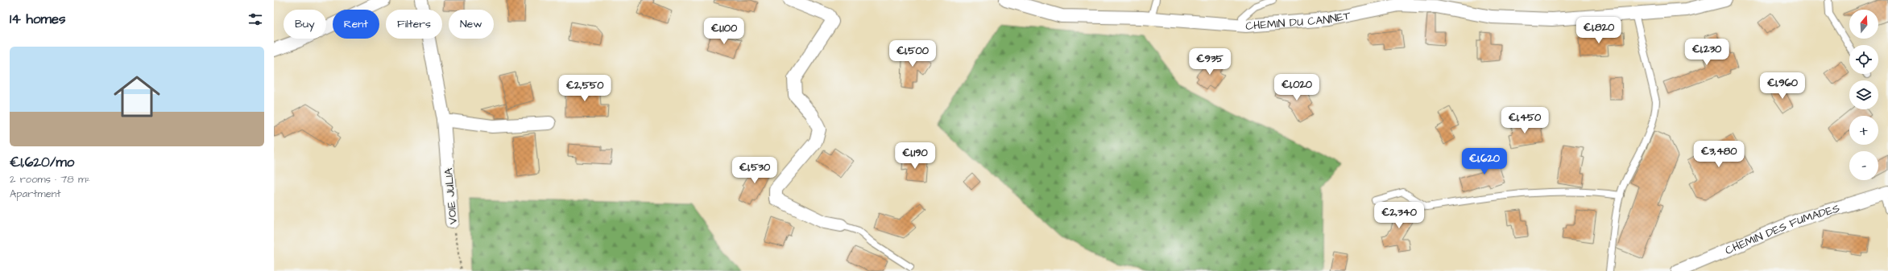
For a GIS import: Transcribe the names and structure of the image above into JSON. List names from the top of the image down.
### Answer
{
  "streets": {
    "street": ["CHEMIN DU CANNET", "VOIE JULIA", "CHEMIN DES FUMADES"]
  },
  "north": "top",
  "page": {
    "heading": "14 homes",
    "map_buttons": ["+", "−"],
    "chip": [
      "Buy",
      "Rent",
      "Filters",
      "New"
    ],
    "price": [
      "€1,820",
      "€1,100",
      "€1,230",
      "€1,500",
      "€935",
      "€1,960",
      "€1,020",
      "€2,550",
      "€1,450",
      "€3,480",
      "€1,190",
      "€1,620",
      "€1,530",
      "€2,340"
    ],
    "list": [
      {
        "name": "€1,620/mo",
        "note": "2 rooms · 78 m² · Apartment"
      }
    ]
  }
}
